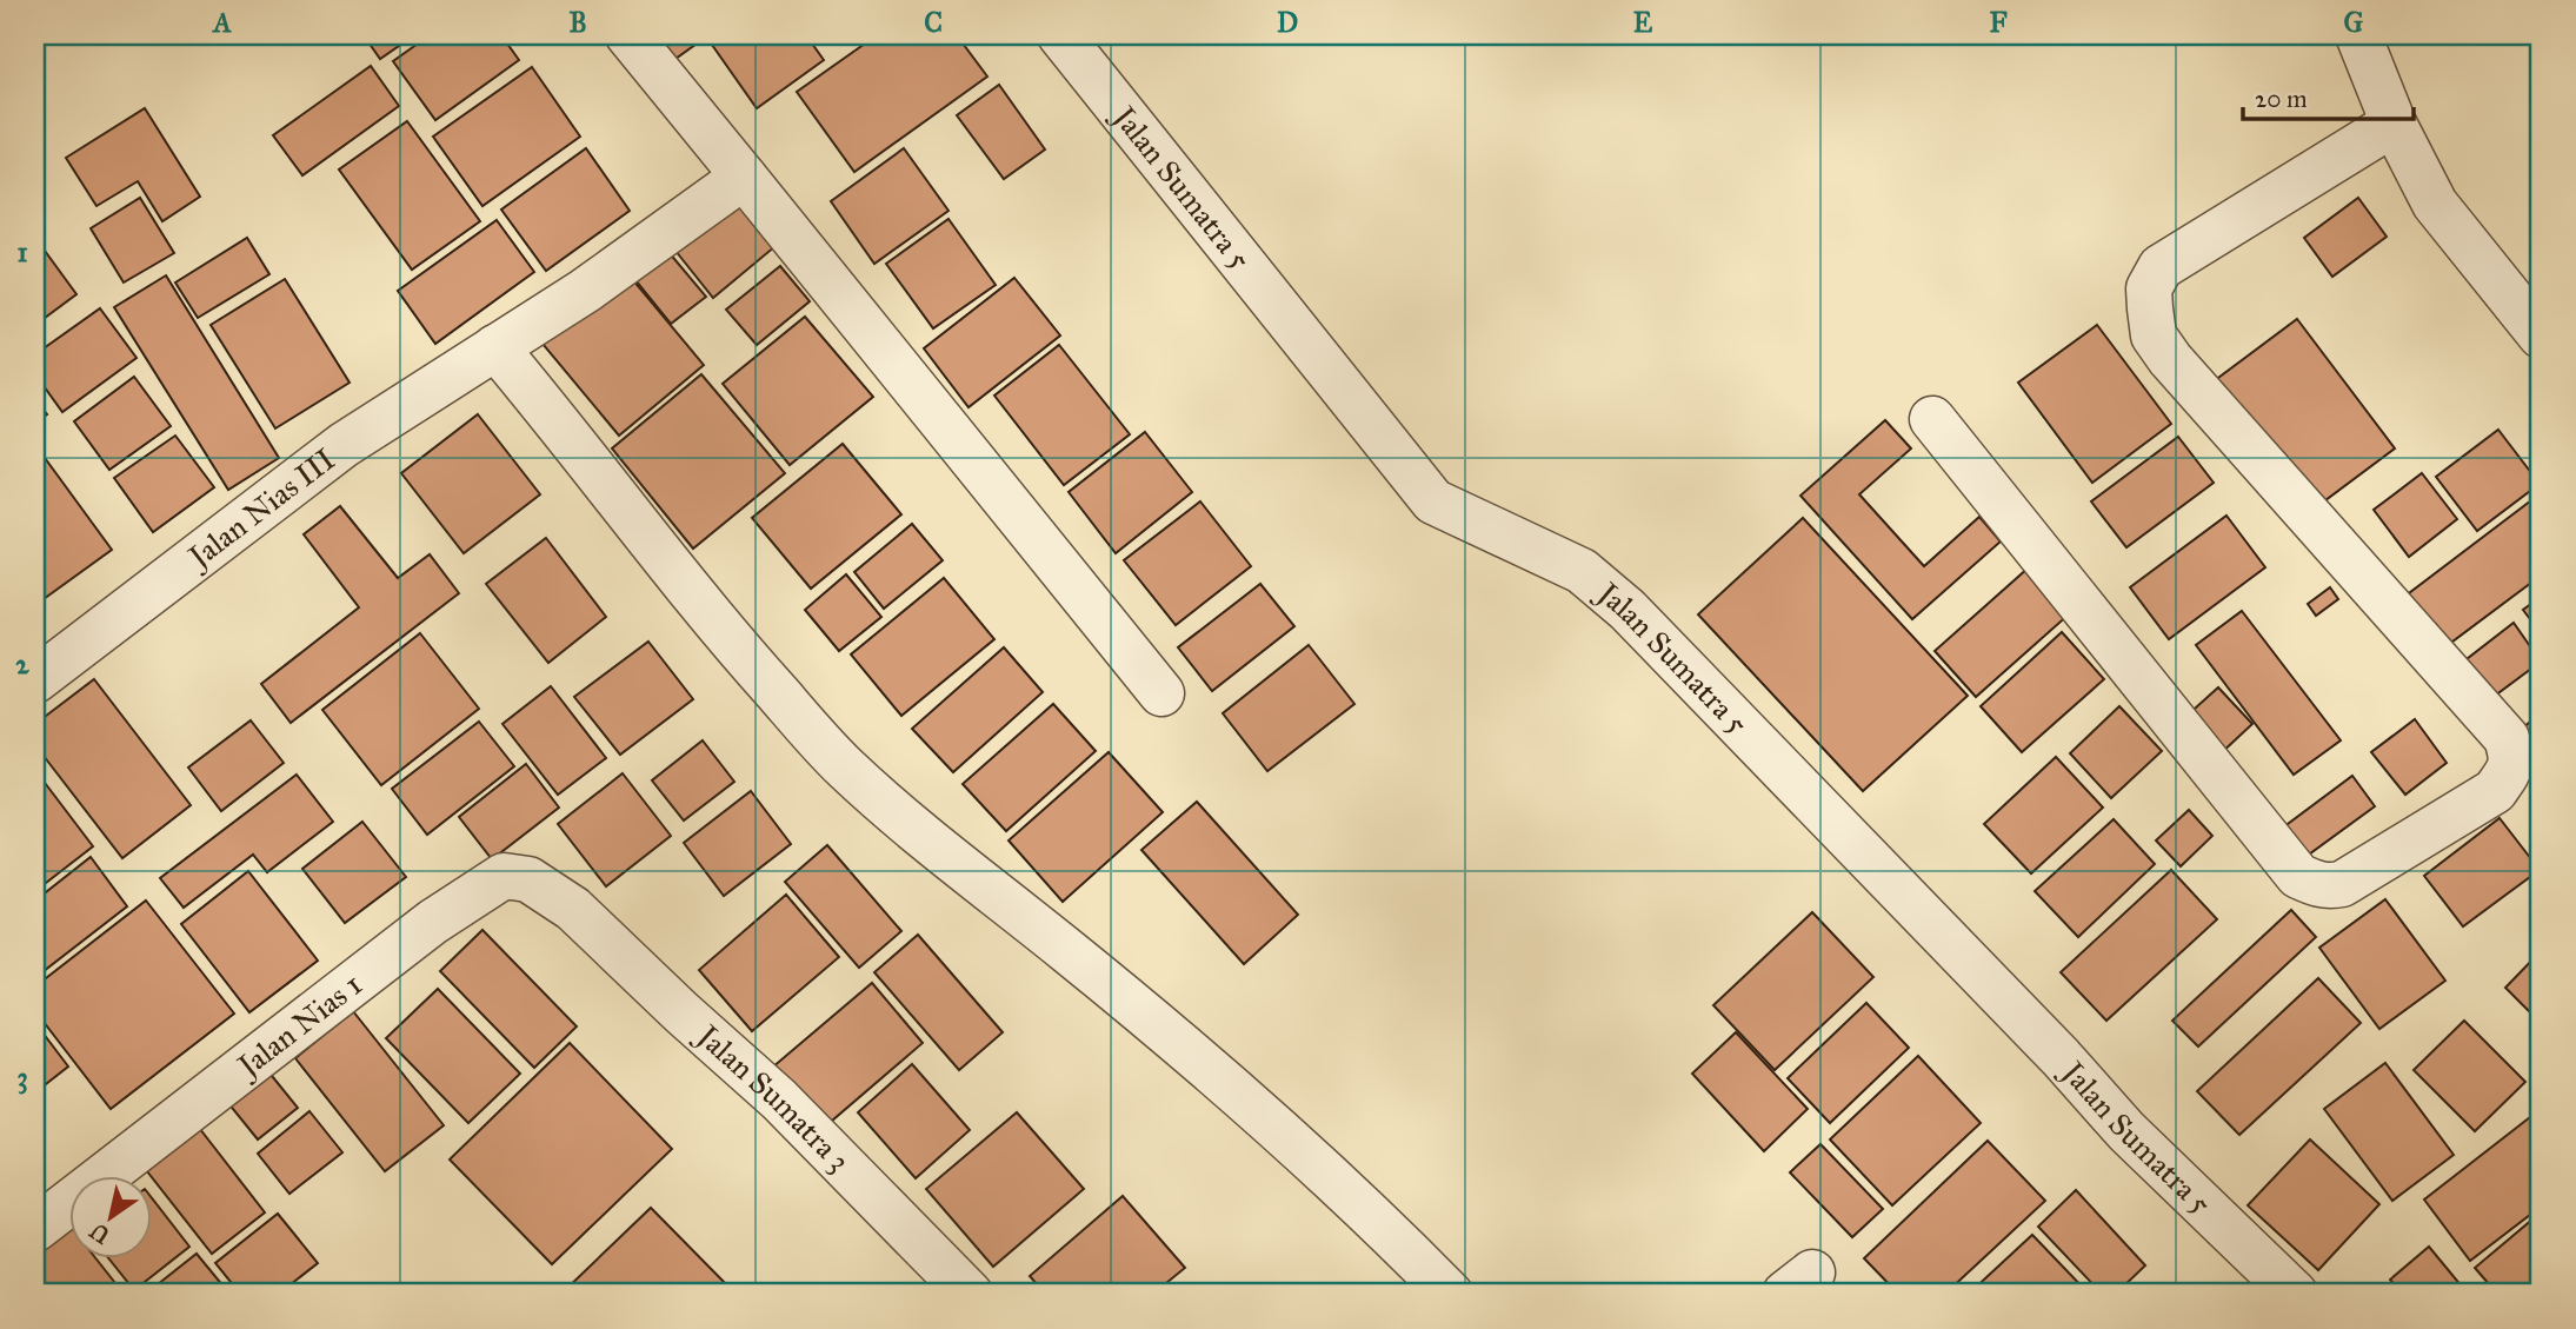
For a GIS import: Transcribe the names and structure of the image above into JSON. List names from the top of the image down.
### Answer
{
  "streets": {
    "street": [
      "Jalan Sumatra 5",
      "Jalan Nias III",
      "Jalan Nias 1",
      "Jalan Sumatra 3"
    ]
  },
  "crossings": [
    ["Jalan Nias 1", "Jalan Sumatra 3"]
  ],
  "scale_bar": "20 m",
  "north": "bottom left",
  "grid": {
    "columns": [
      "A",
      "B",
      "C",
      "D",
      "E",
      "F",
      "G"
    ],
    "rows": ["1", "2", "3"]
  }
}
